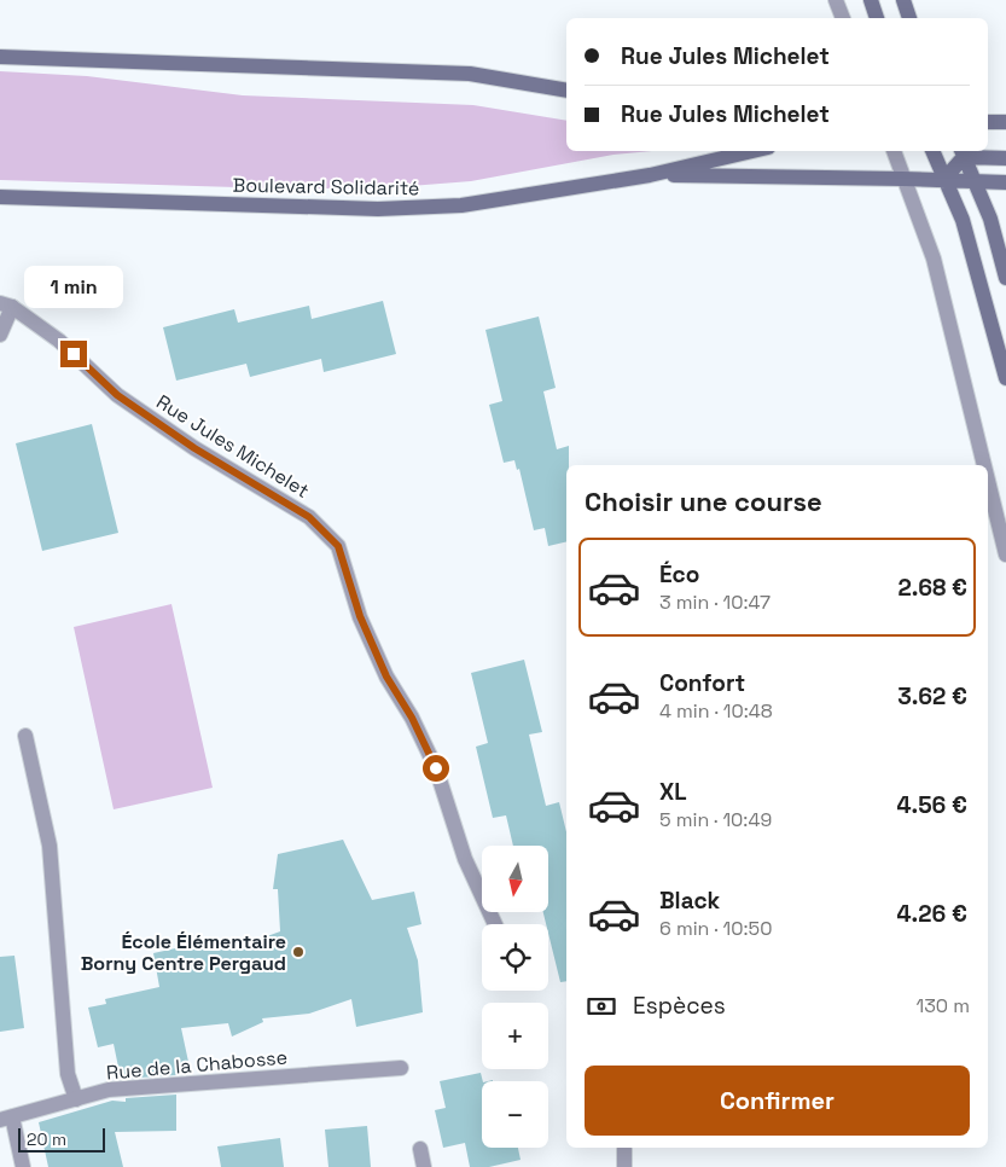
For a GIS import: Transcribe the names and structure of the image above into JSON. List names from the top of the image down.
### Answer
{
  "streets": {
    "main road": ["Boulevard Solidarité"],
    "street": ["Rue Jules Michelet", "Rue de la Chabosse"]
  },
  "places": ["École Élémentaire Borny Centre Pergaud"],
  "scale_bar": "20 m",
  "north": "bottom",
  "page": {
    "banner": ["Rue Jules Michelet", "Rue Jules Michelet"],
    "bubble": "1 min",
    "heading": "Choisir une course",
    "list": [
      {
        "name": "Éco",
        "note": "3 min · 10:47",
        "value": "2.68 €"
      },
      {
        "name": "Confort",
        "note": "4 min · 10:48",
        "value": "3.62 €"
      },
      {
        "name": "XL",
        "note": "5 min · 10:49",
        "value": "4.56 €"
      },
      {
        "name": "Black",
        "note": "6 min · 10:50",
        "value": "4.26 €"
      }
    ],
    "map_buttons": ["+", "−"],
    "pay": ["Espèces", "130 m"],
    "buttons": "Confirmer",
    "scale": "20 m"
  }
}
